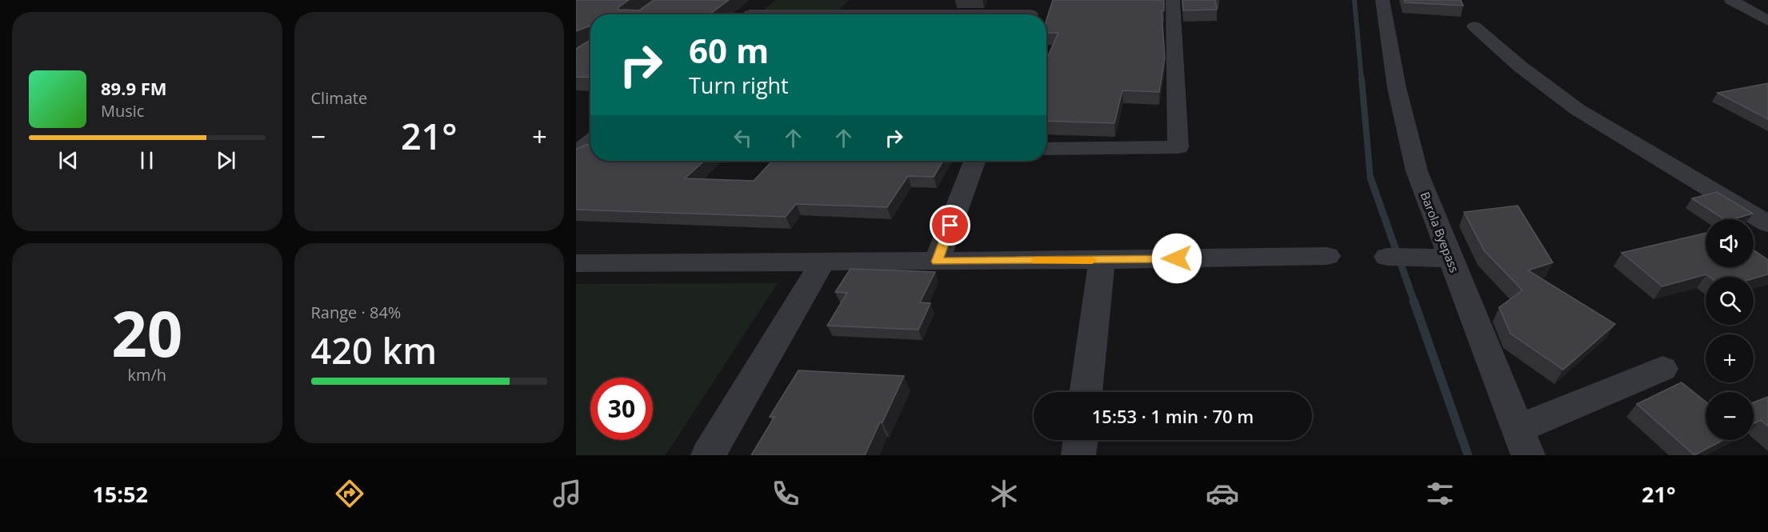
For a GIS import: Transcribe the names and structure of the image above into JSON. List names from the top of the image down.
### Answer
{
  "streets": {
    "street": ["Barola Byepass"]
  },
  "page": {
    "tile": [
      "Climate",
      ["20", "km/h"],
      ["Range · 84%", "420 km"]
    ],
    "turn": ["60 m", "Turn right"],
    "song": ["89.9 FM", "Music"],
    "heat": ["−", "21°", "+"],
    "map_buttons": ["+", "−"],
    "limit": "30",
    "trip": "15:53 · 1 min · 70 m",
    "tabs": ["15:52", "21°"]
  }
}
